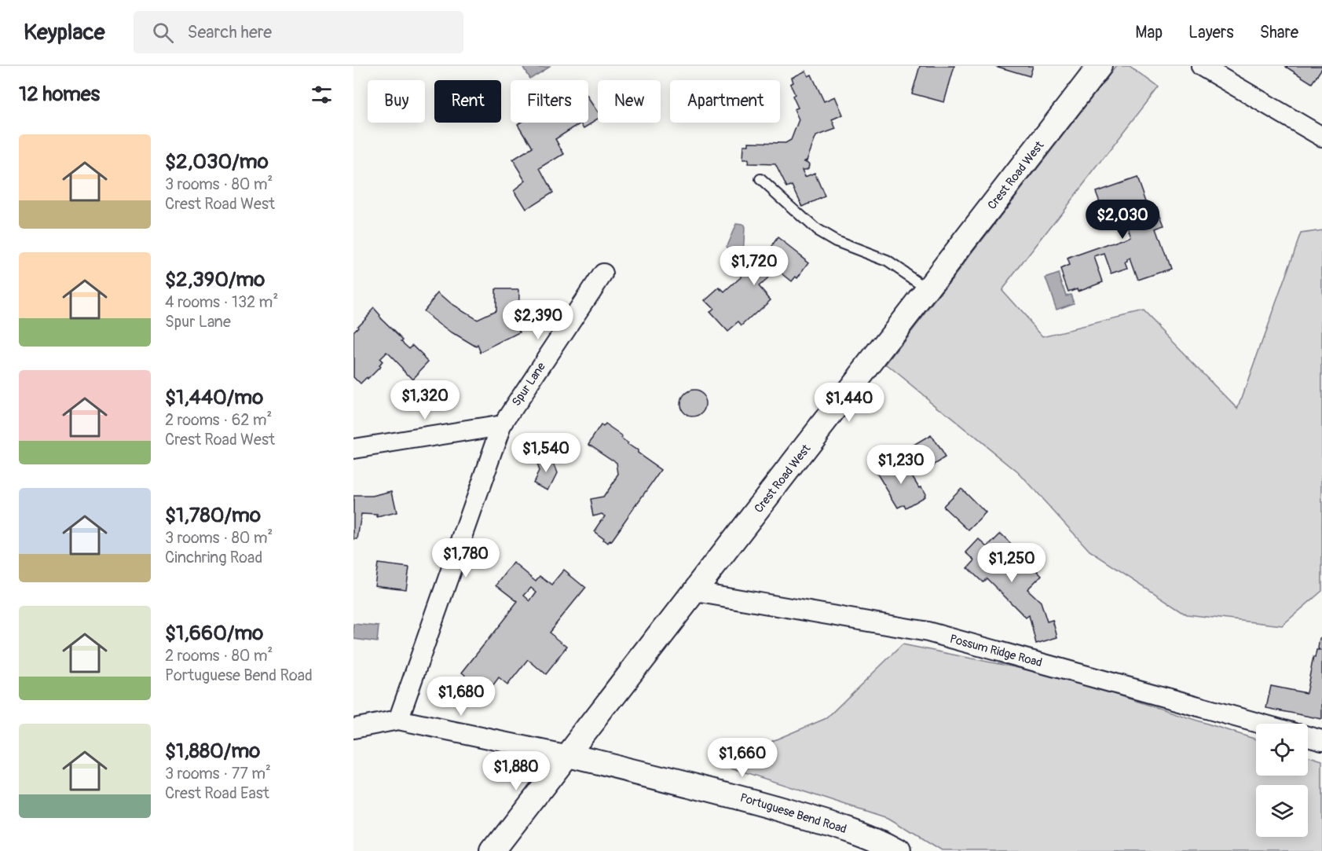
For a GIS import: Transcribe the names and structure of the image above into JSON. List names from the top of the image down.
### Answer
{
  "streets": {
    "street": [
      "Crest Road West",
      "Spur Lane",
      "Possum Ridge Road",
      "Portuguese Bend Road"
    ]
  },
  "crossings": [
    ["Crest Road West", "Possum Ridge Road"],
    ["Crest Road West", "Portuguese Bend Road"],
    ["Spur Lane", "Portuguese Bend Road"]
  ],
  "page": {
    "header": "Keyplace",
    "search": "Search here",
    "nav": ["Map", "Layers", "Share"],
    "heading": "12 homes",
    "chip": [
      "Buy",
      "Rent",
      "Filters",
      "New",
      "Apartment"
    ],
    "list": [
      {
        "name": "$2,030/mo",
        "note": "3 rooms · 80 m² · Crest Road West"
      },
      {
        "name": "$2,390/mo",
        "note": "4 rooms · 132 m² · Spur Lane"
      },
      {
        "name": "$1,440/mo",
        "note": "2 rooms · 62 m² · Crest Road West"
      },
      {
        "name": "$1,780/mo",
        "note": "3 rooms · 80 m² · Cinchring Road"
      },
      {
        "name": "$1,660/mo",
        "note": "2 rooms · 80 m² · Portuguese Bend Road"
      },
      {
        "name": "$1,880/mo",
        "note": "3 rooms · 77 m² · Crest Road East"
      }
    ],
    "price": [
      "$2,030",
      "$1,720",
      "$2,390",
      "$1,320",
      "$1,440",
      "$1,540",
      "$1,230",
      "$1,780",
      "$1,250",
      "$1,680",
      "$1,660",
      "$1,880"
    ]
  }
}
